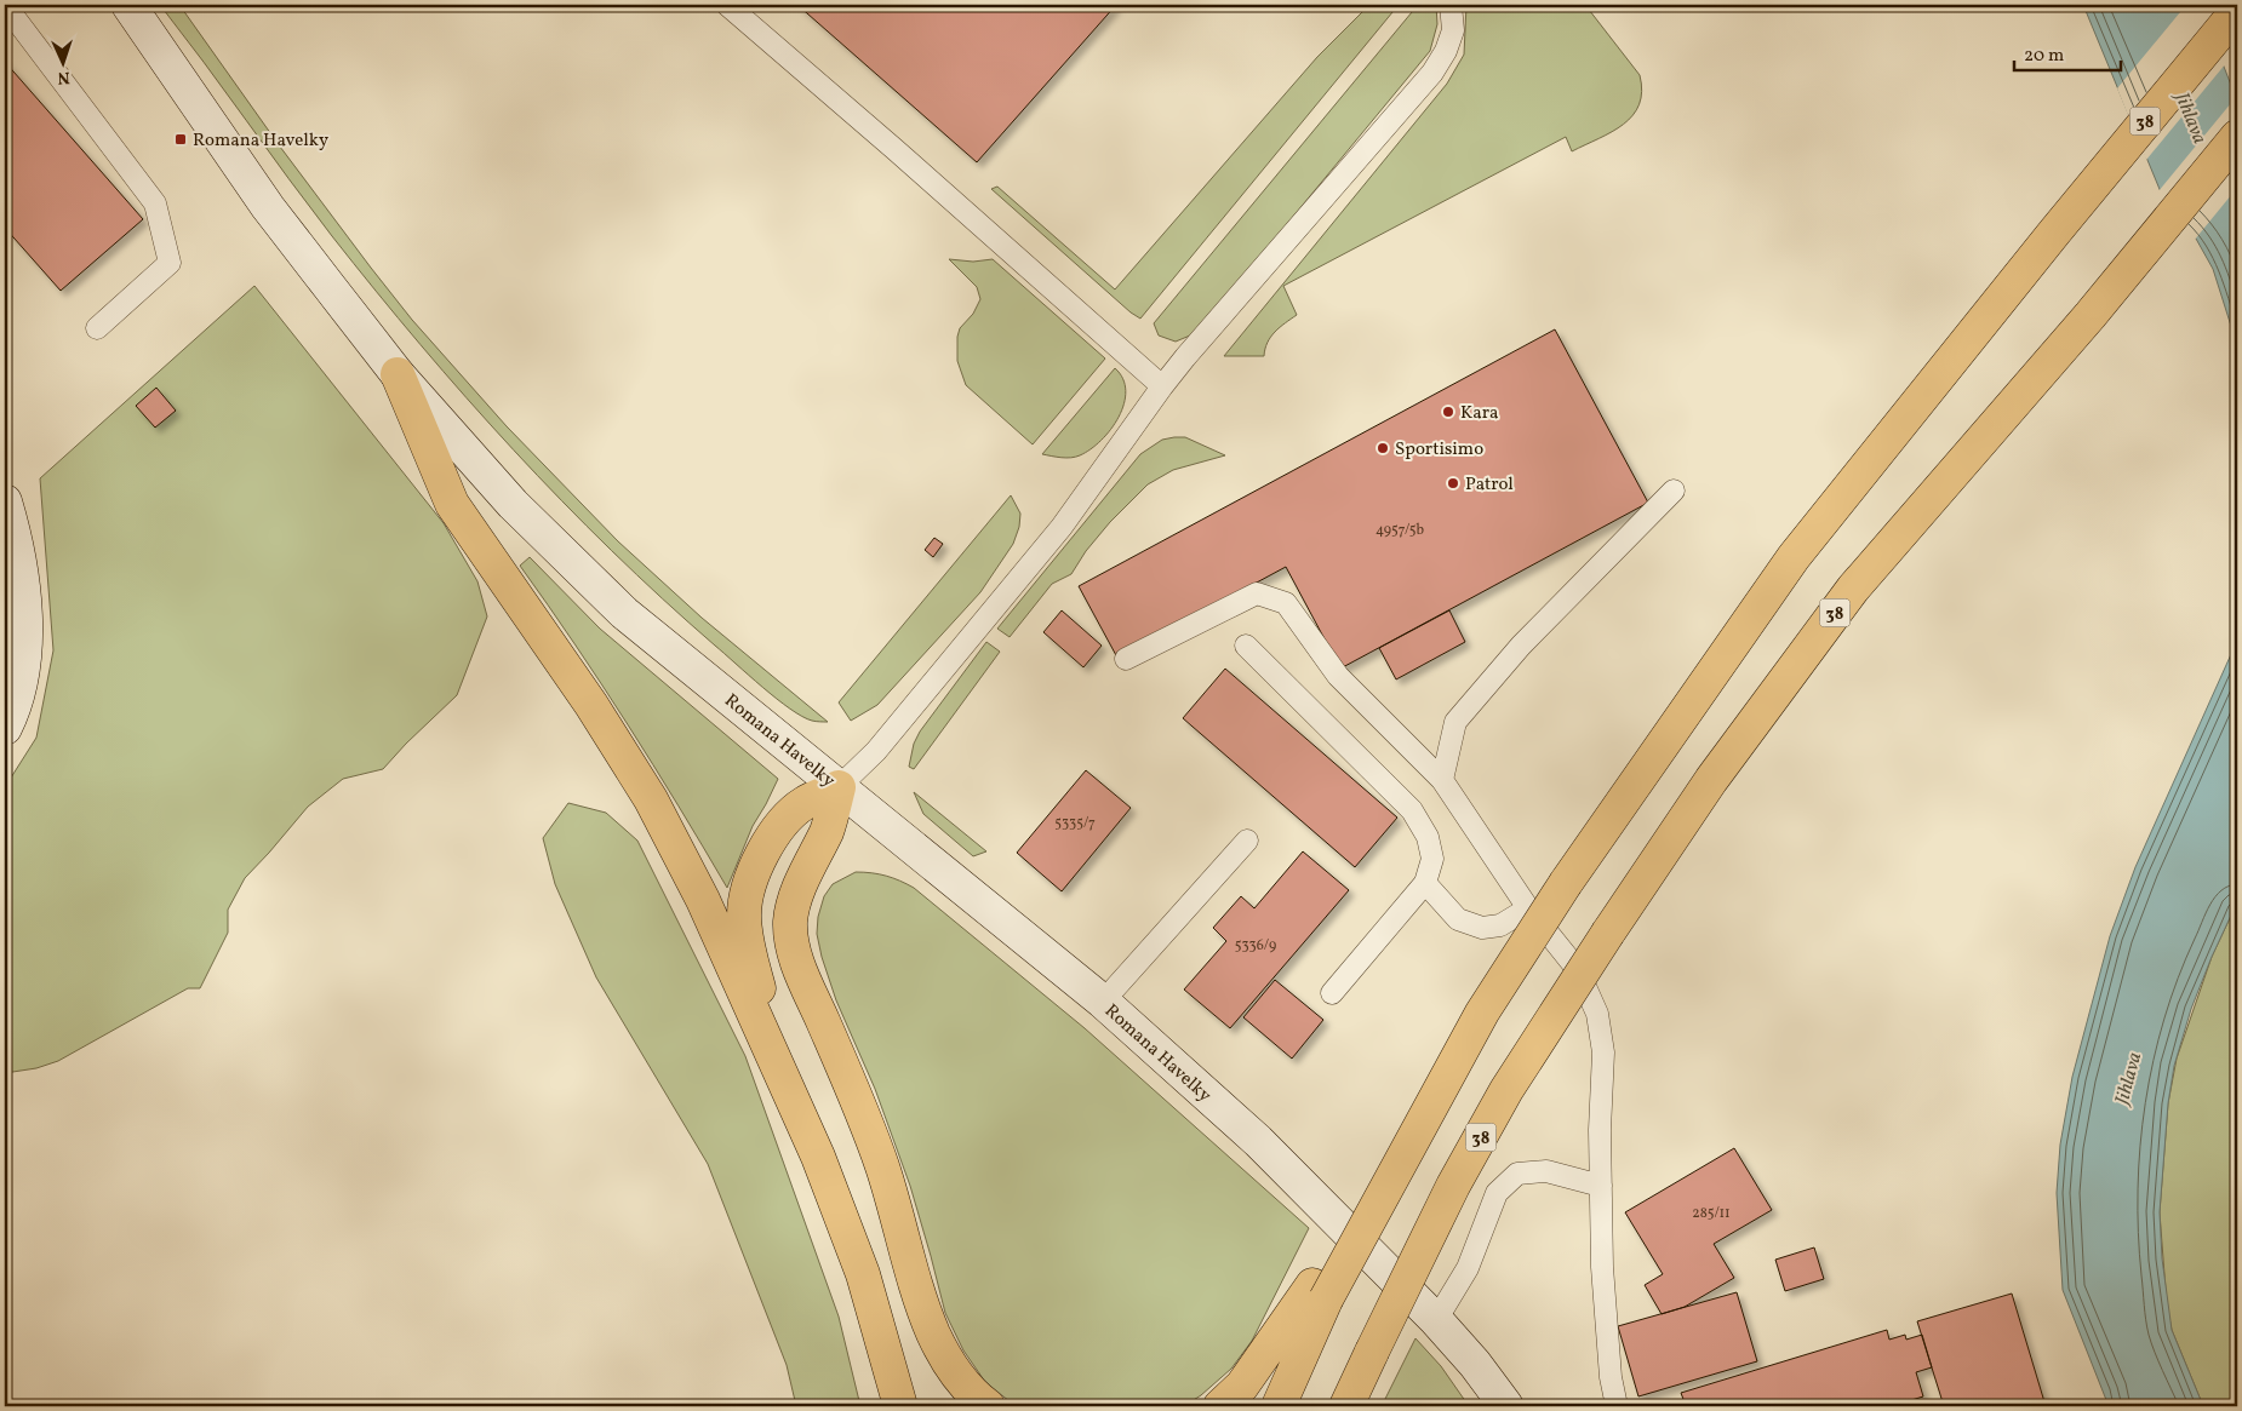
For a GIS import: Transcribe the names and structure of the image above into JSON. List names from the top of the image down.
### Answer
{
  "streets": {
    "highway": ["38"],
    "street": ["Romana Havelky"]
  },
  "water": ["Jihlava"],
  "places": {
    "transit": ["Romana Havelky"],
    "other": ["Kara", "Sportisimo", "Patrol"]
  },
  "house_numbers": [
    "4957/5b",
    "5335/7",
    "5336/9",
    "285/11"
  ],
  "scale_bar": "20 m",
  "north": "bottom"
}
